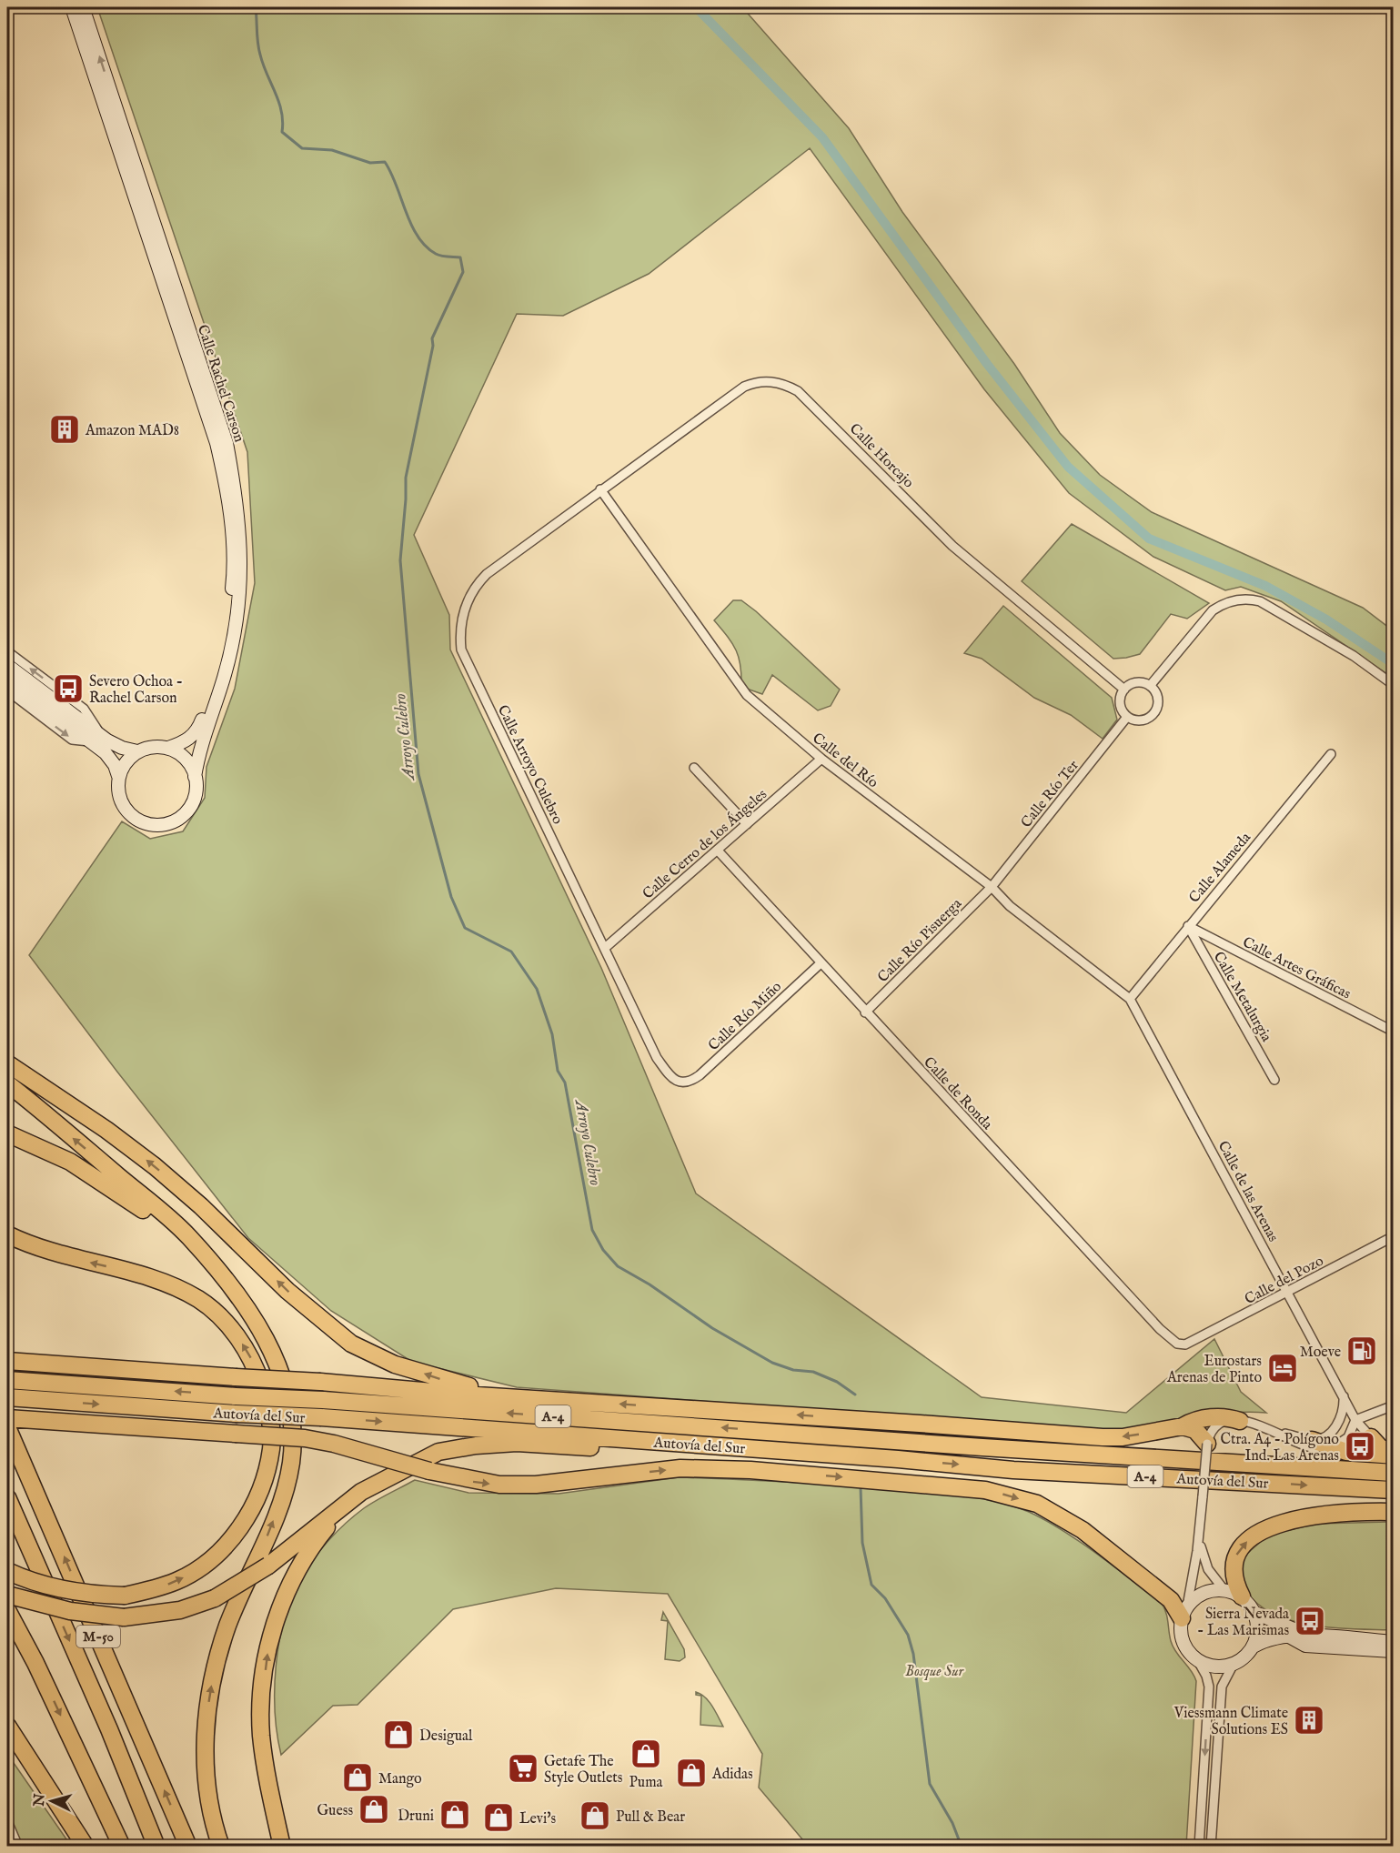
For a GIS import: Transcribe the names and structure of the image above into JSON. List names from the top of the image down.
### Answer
{
  "streets": {
    "highway": ["Autovía del Sur", "A-4", "M-50"],
    "street": [
      "Calle Rachel Carson",
      "Calle Horcajo",
      "Calle del Río",
      "Calle Arroyo Culebro",
      "Calle Río Ter",
      "Calle Cerro de los Ángeles",
      "Calle Alameda",
      "Calle Río Pisuerga",
      "Calle Artes Gráficas",
      "Calle Metalurgia",
      "Calle Río Miño",
      "Calle de Ronda",
      "Calle de las Arenas",
      "Calle del Pozo"
    ]
  },
  "crossings": [
    ["Calle Horcajo", "Calle del Río"],
    ["Calle Horcajo", "Calle Arroyo Culebro"],
    ["Calle Horcajo", "Calle Río Ter"],
    ["Calle del Río", "Calle Arroyo Culebro"],
    ["Calle del Río", "Calle Río Ter"],
    ["Calle del Río", "Calle Cerro de los Ángeles"],
    ["Calle del Río", "Calle Alameda"],
    ["Calle del Río", "Calle Río Pisuerga"],
    ["Calle del Río", "Calle de las Arenas"],
    ["Calle Arroyo Culebro", "Calle Cerro de los Ángeles"],
    ["Calle Arroyo Culebro", "Calle Río Miño"],
    ["Calle Río Ter", "Calle Río Pisuerga"],
    ["Calle Cerro de los Ángeles", "Calle de Ronda"],
    ["Calle Alameda", "Calle Artes Gráficas"],
    ["Calle Alameda", "Calle Metalurgia"],
    ["Calle Alameda", "Calle de las Arenas"],
    ["Calle Río Pisuerga", "Calle de Ronda"],
    ["Calle Artes Gráficas", "Calle Metalurgia"],
    ["Calle Río Miño", "Calle de Ronda"],
    ["Calle de Ronda", "Calle del Pozo"],
    ["Calle de las Arenas", "Calle del Pozo"]
  ],
  "water": ["Arroyo Culebro"],
  "parks": ["Bosque Sur"],
  "places": {
    "building": ["Amazon MAD8", "Viessmann Climate Solutions ES"],
    "bus stop": ["Severo Ochoa - Rachel Carson", "Ctra. A4 - Polígono Ind. Las Arenas", "Sierra Nevada - Las Marismas"],
    "fuel station": ["Moeve"],
    "hotel": ["Eurostars Arenas de Pinto"],
    "shop": [
      "Desigual",
      "Puma",
      "Adidas",
      "Mango",
      "Guess",
      "Druni",
      "Pull & Bear",
      "Levi's"
    ],
    "supermarket": ["Getafe The Style Outlets"]
  },
  "north": "left"
}
